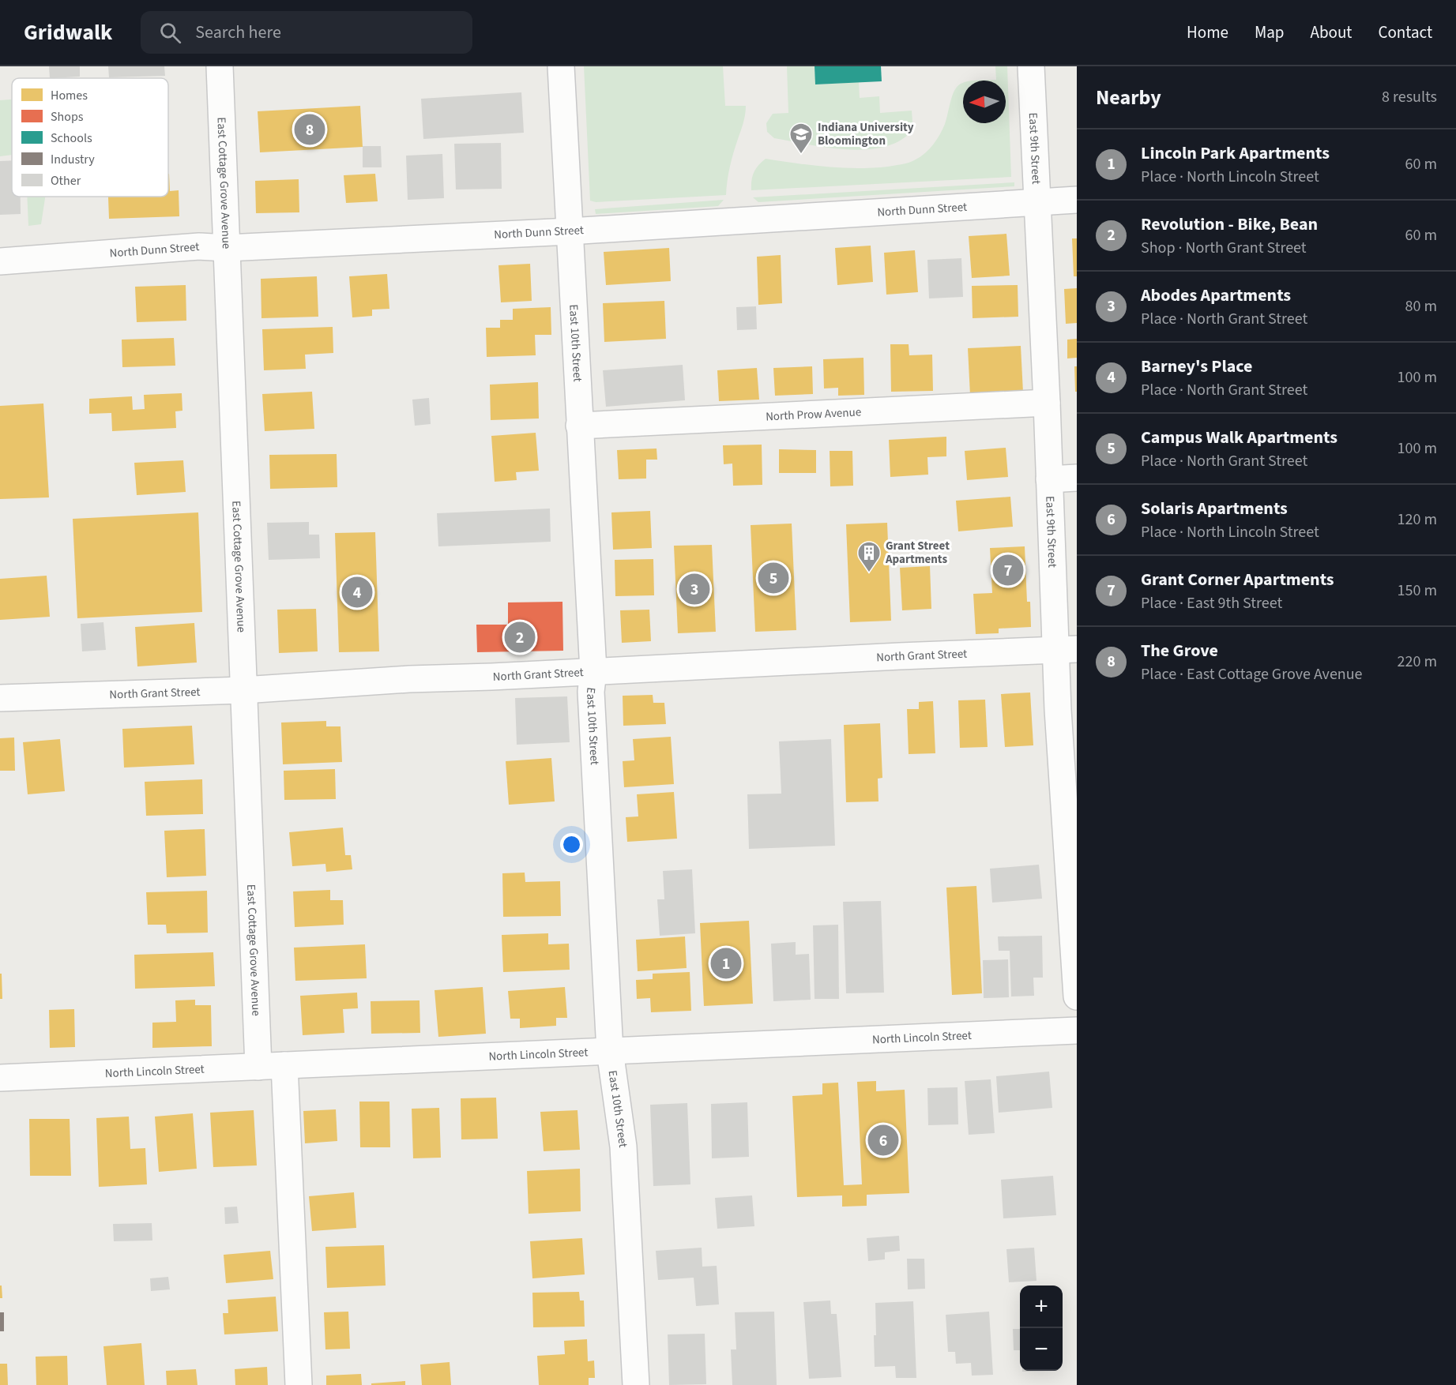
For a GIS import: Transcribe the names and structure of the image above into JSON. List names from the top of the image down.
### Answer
{
  "streets": {
    "street": [
      "East 9th Street",
      "East Cottage Grove Avenue",
      "North Dunn Street",
      "East 10th Street",
      "North Prow Avenue",
      "North Grant Street",
      "North Lincoln Street"
    ]
  },
  "crossings": [
    ["East 9th Street", "North Dunn Street"],
    ["East 9th Street", "North Prow Avenue"],
    ["East 9th Street", "North Grant Street"],
    ["East Cottage Grove Avenue", "North Dunn Street"],
    ["East Cottage Grove Avenue", "North Grant Street"],
    ["East Cottage Grove Avenue", "North Lincoln Street"],
    ["North Dunn Street", "East 10th Street"],
    ["East 10th Street", "North Prow Avenue"],
    ["East 10th Street", "North Grant Street"],
    ["East 10th Street", "North Lincoln Street"]
  ],
  "places": {
    "school or university": ["Indiana University Bloomington"],
    "building": ["Grant Street Apartments"]
  },
  "legend": [
    "Homes",
    "Shops",
    "Schools",
    "Industry",
    "Other"
  ],
  "north": "left",
  "page": {
    "header": "Gridwalk",
    "search": "Search here",
    "nav": [
      "Home",
      "Map",
      "About",
      "Contact"
    ],
    "heading": ["Nearby", "8 results"],
    "pins": [
      "8",
      "7",
      "5",
      "3",
      "4",
      "2",
      "1",
      "6"
    ],
    "list": [
      {
        "mark": "1",
        "name": "Lincoln Park Apartments",
        "note": "Place · North Lincoln Street",
        "value": "60 m"
      },
      {
        "mark": "2",
        "name": "Revolution - Bike, Bean",
        "note": "Shop · North Grant Street",
        "value": "60 m"
      },
      {
        "mark": "3",
        "name": "Abodes Apartments",
        "note": "Place · North Grant Street",
        "value": "80 m"
      },
      {
        "mark": "4",
        "name": "Barney's Place",
        "note": "Place · North Grant Street",
        "value": "100 m"
      },
      {
        "mark": "5",
        "name": "Campus Walk Apartments",
        "note": "Place · North Grant Street",
        "value": "100 m"
      },
      {
        "mark": "6",
        "name": "Solaris Apartments",
        "note": "Place · North Lincoln Street",
        "value": "120 m"
      },
      {
        "mark": "7",
        "name": "Grant Corner Apartments",
        "note": "Place · East 9th Street",
        "value": "150 m"
      },
      {
        "mark": "8",
        "name": "The Grove",
        "note": "Place · East Cottage Grove Avenue",
        "value": "220 m"
      }
    ],
    "map_buttons": ["+", "−"]
  }
}
